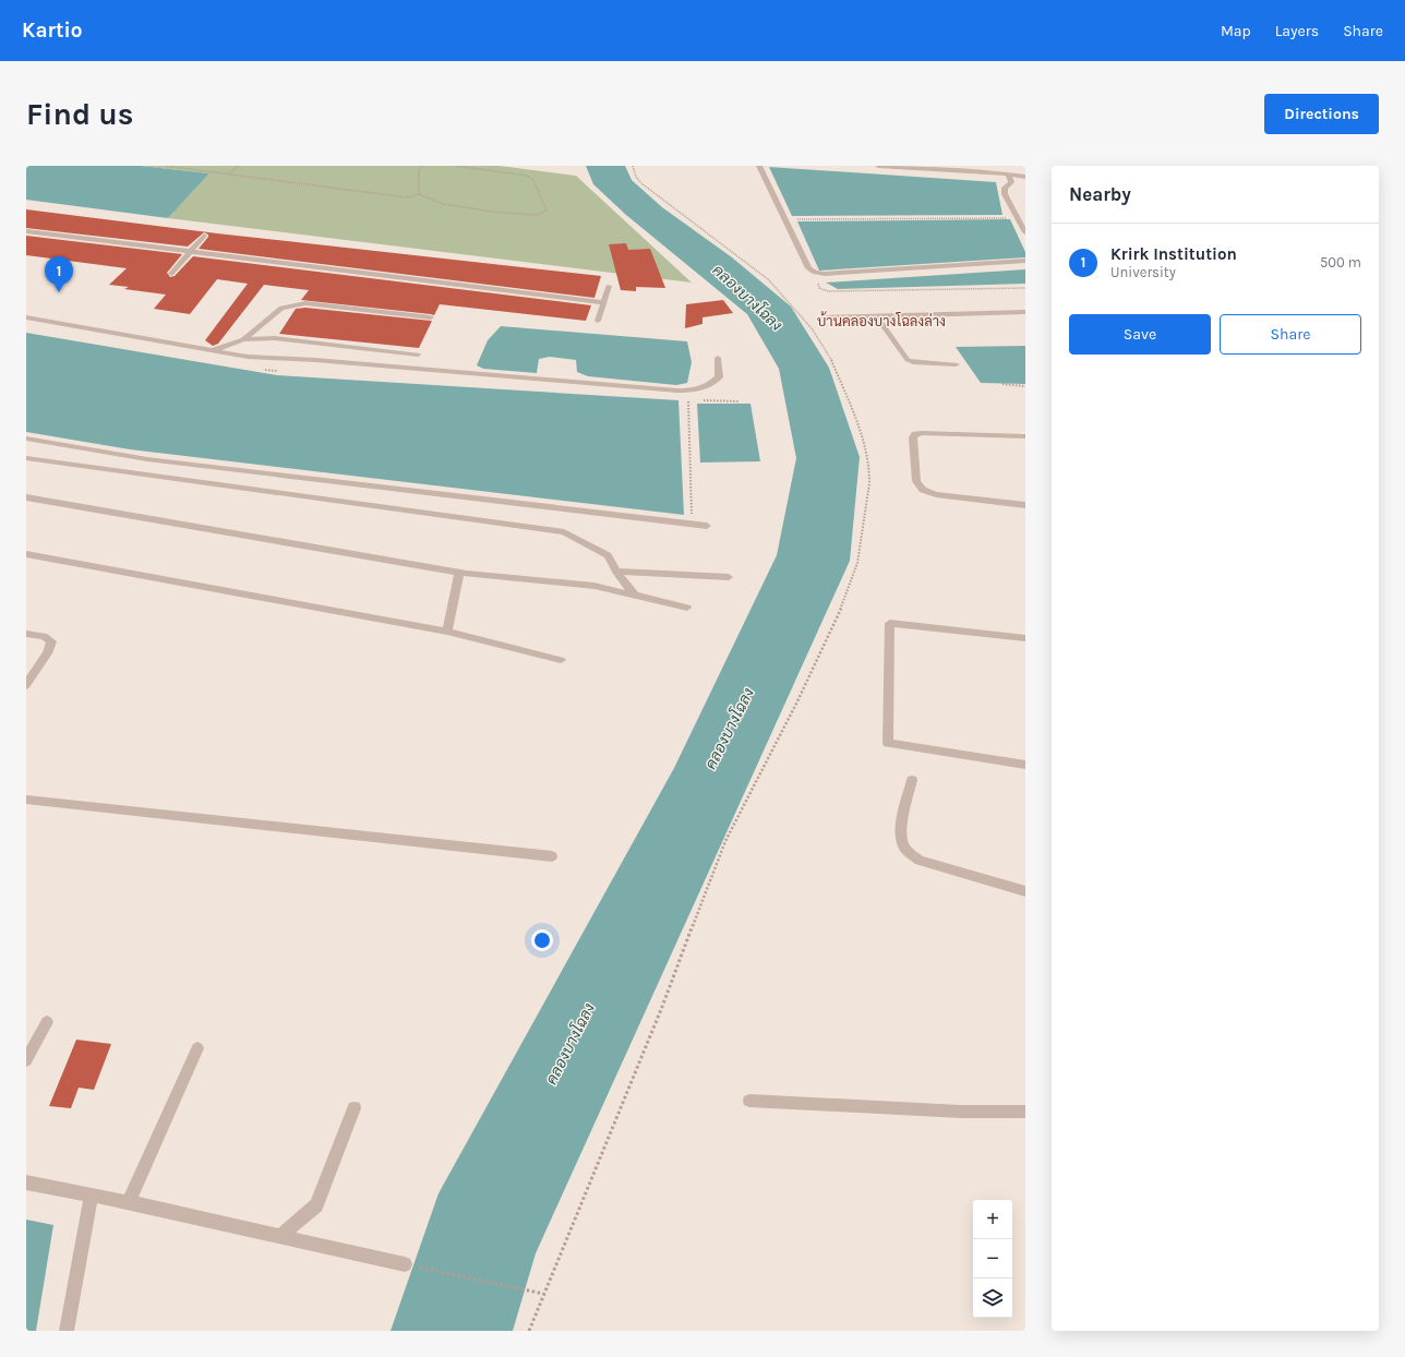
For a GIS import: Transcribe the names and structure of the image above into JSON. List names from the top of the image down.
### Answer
{
  "districts": ["บ้านคลองบางโฉลงล่าง"],
  "water": ["คลองบางโฉลง"],
  "page": {
    "header": "Kartio",
    "nav": ["Map", "Layers", "Share"],
    "buttons": [
      "Directions",
      ["Save", "Share"]
    ],
    "title": "Find us",
    "heading": "Nearby",
    "list": [
      {
        "mark": "1",
        "name": "Krirk Institution",
        "note": "University",
        "value": "500 m"
      }
    ],
    "pins": "1",
    "map_buttons": ["+", "−"]
  }
}
